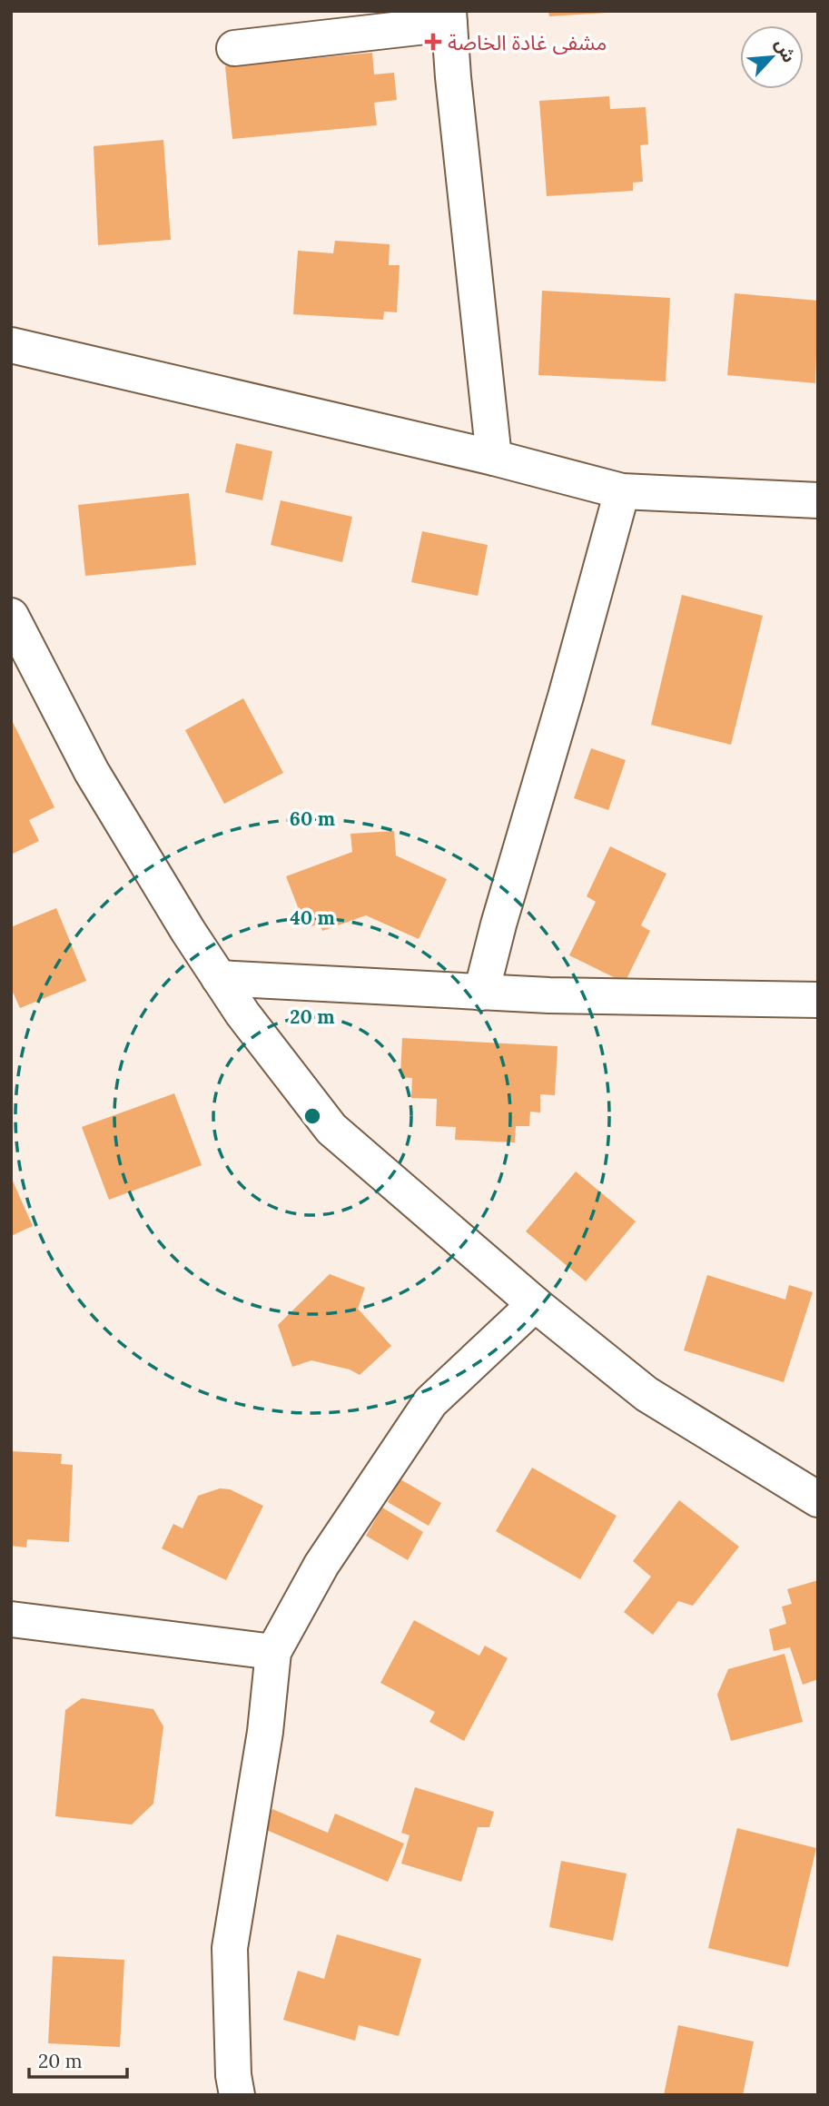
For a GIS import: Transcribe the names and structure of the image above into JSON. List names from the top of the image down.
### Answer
{
  "places": {
    "health": ["مشفى غادة الخاصة"]
  },
  "scale_bar": "20 m",
  "north": "top right",
  "rings": ["60 m", "40 m", "20 m"]
}
